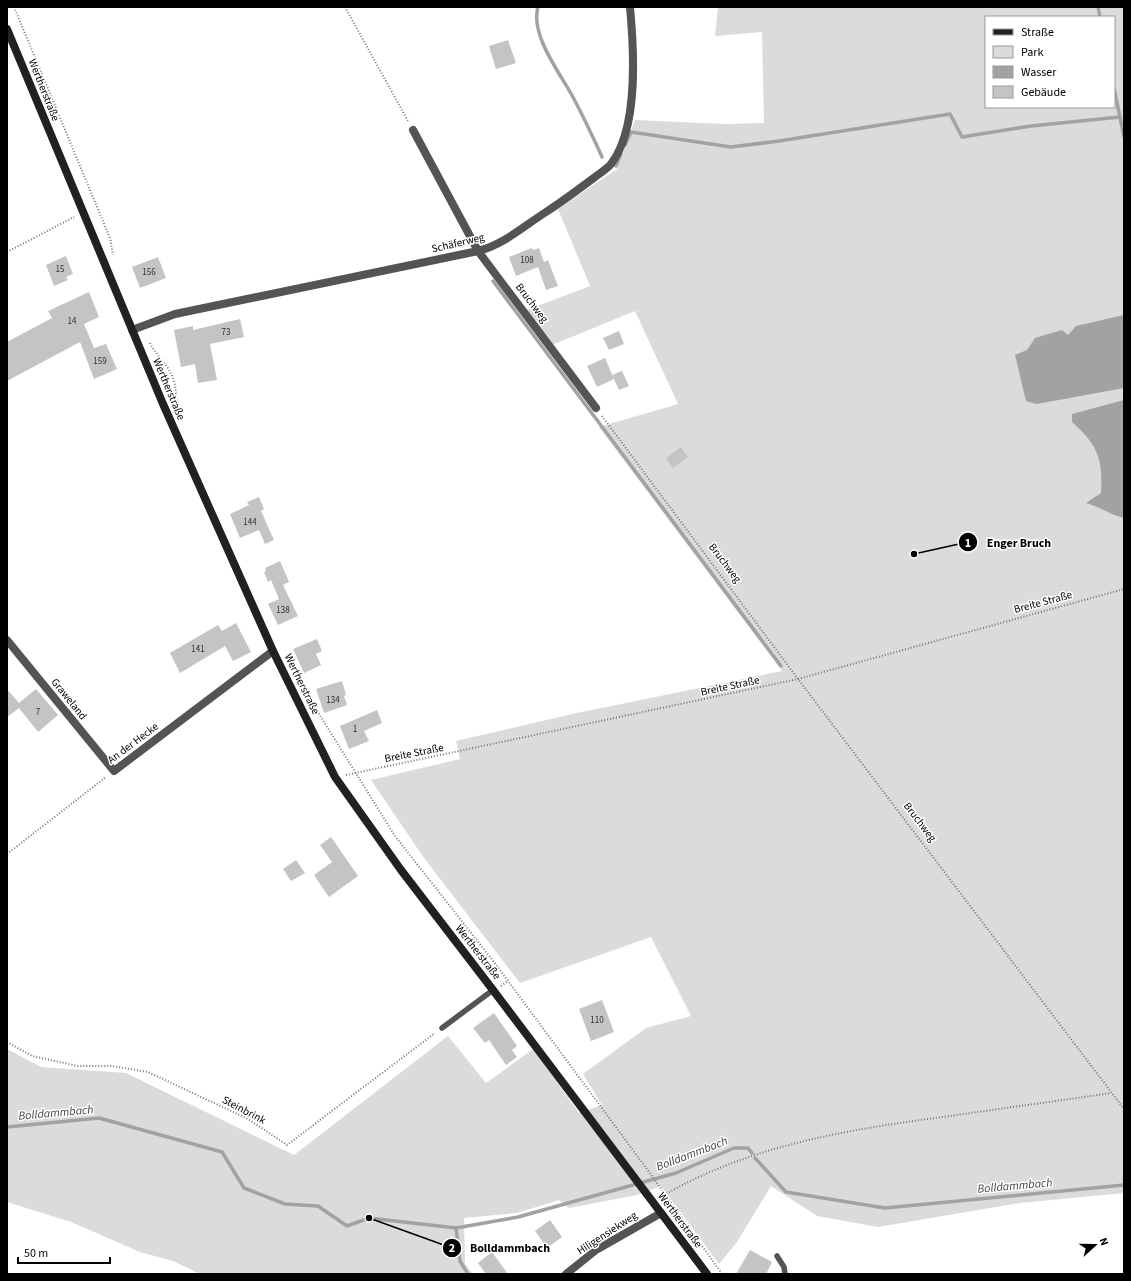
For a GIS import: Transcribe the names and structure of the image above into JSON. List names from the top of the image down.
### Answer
{
  "streets": {
    "main road": ["Wertherstraße"],
    "street": [
      "Schäferweg",
      "Bruchweg",
      "Graweland",
      "An der Hecke",
      "Hiligensiekweg"
    ],
    "path": ["Breite Straße", "Steinbrink"]
  },
  "crossings": [
    ["Wertherstraße", "Schäferweg"],
    ["Wertherstraße", "Breite Straße"],
    ["Wertherstraße", "An der Hecke"],
    ["Wertherstraße", "Hiligensiekweg"],
    ["Schäferweg", "Bruchweg"],
    ["Bruchweg", "Breite Straße"],
    ["Graweland", "An der Hecke"]
  ],
  "water": ["Bolldammbach"],
  "places": ["Enger Bruch", "Bolldammbach"],
  "house_numbers": [
    "108",
    "15",
    "156",
    "14",
    "73",
    "159",
    "144",
    "138",
    "141",
    "134",
    "7",
    "1",
    "110"
  ],
  "legend": [
    "Straße",
    "Park",
    "Wasser",
    "Gebäude"
  ],
  "scale_bar": "50 m",
  "north": "right"
}
